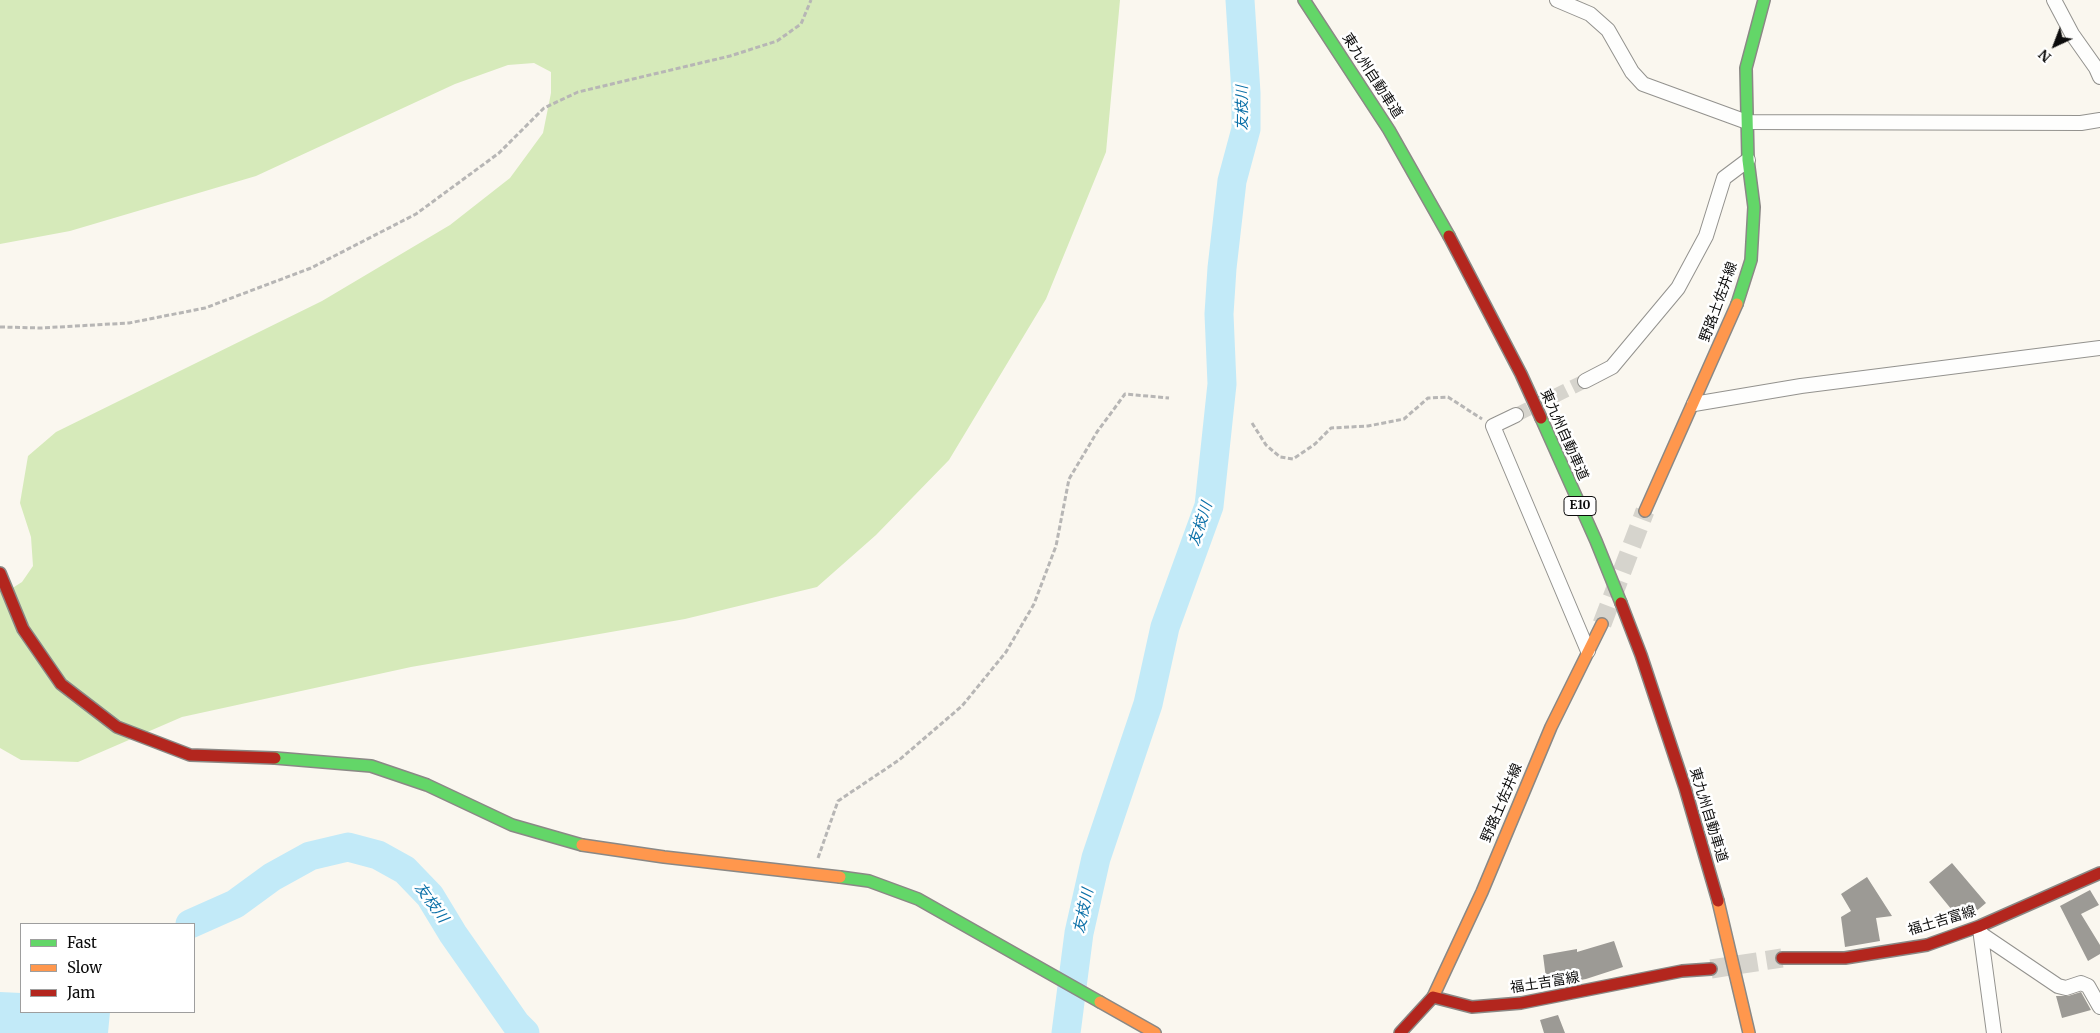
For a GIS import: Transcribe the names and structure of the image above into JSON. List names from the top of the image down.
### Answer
{
  "streets": {
    "main road": [
      "東九州自動車道",
      "野路土佐井線",
      "E10",
      "福土吉富線"
    ]
  },
  "crossings": [
    ["野路土佐井線", "福土吉富線"]
  ],
  "water": ["友枝川"],
  "legend": ["Fast", "Slow", "Jam"],
  "north": "bottom left"
}
